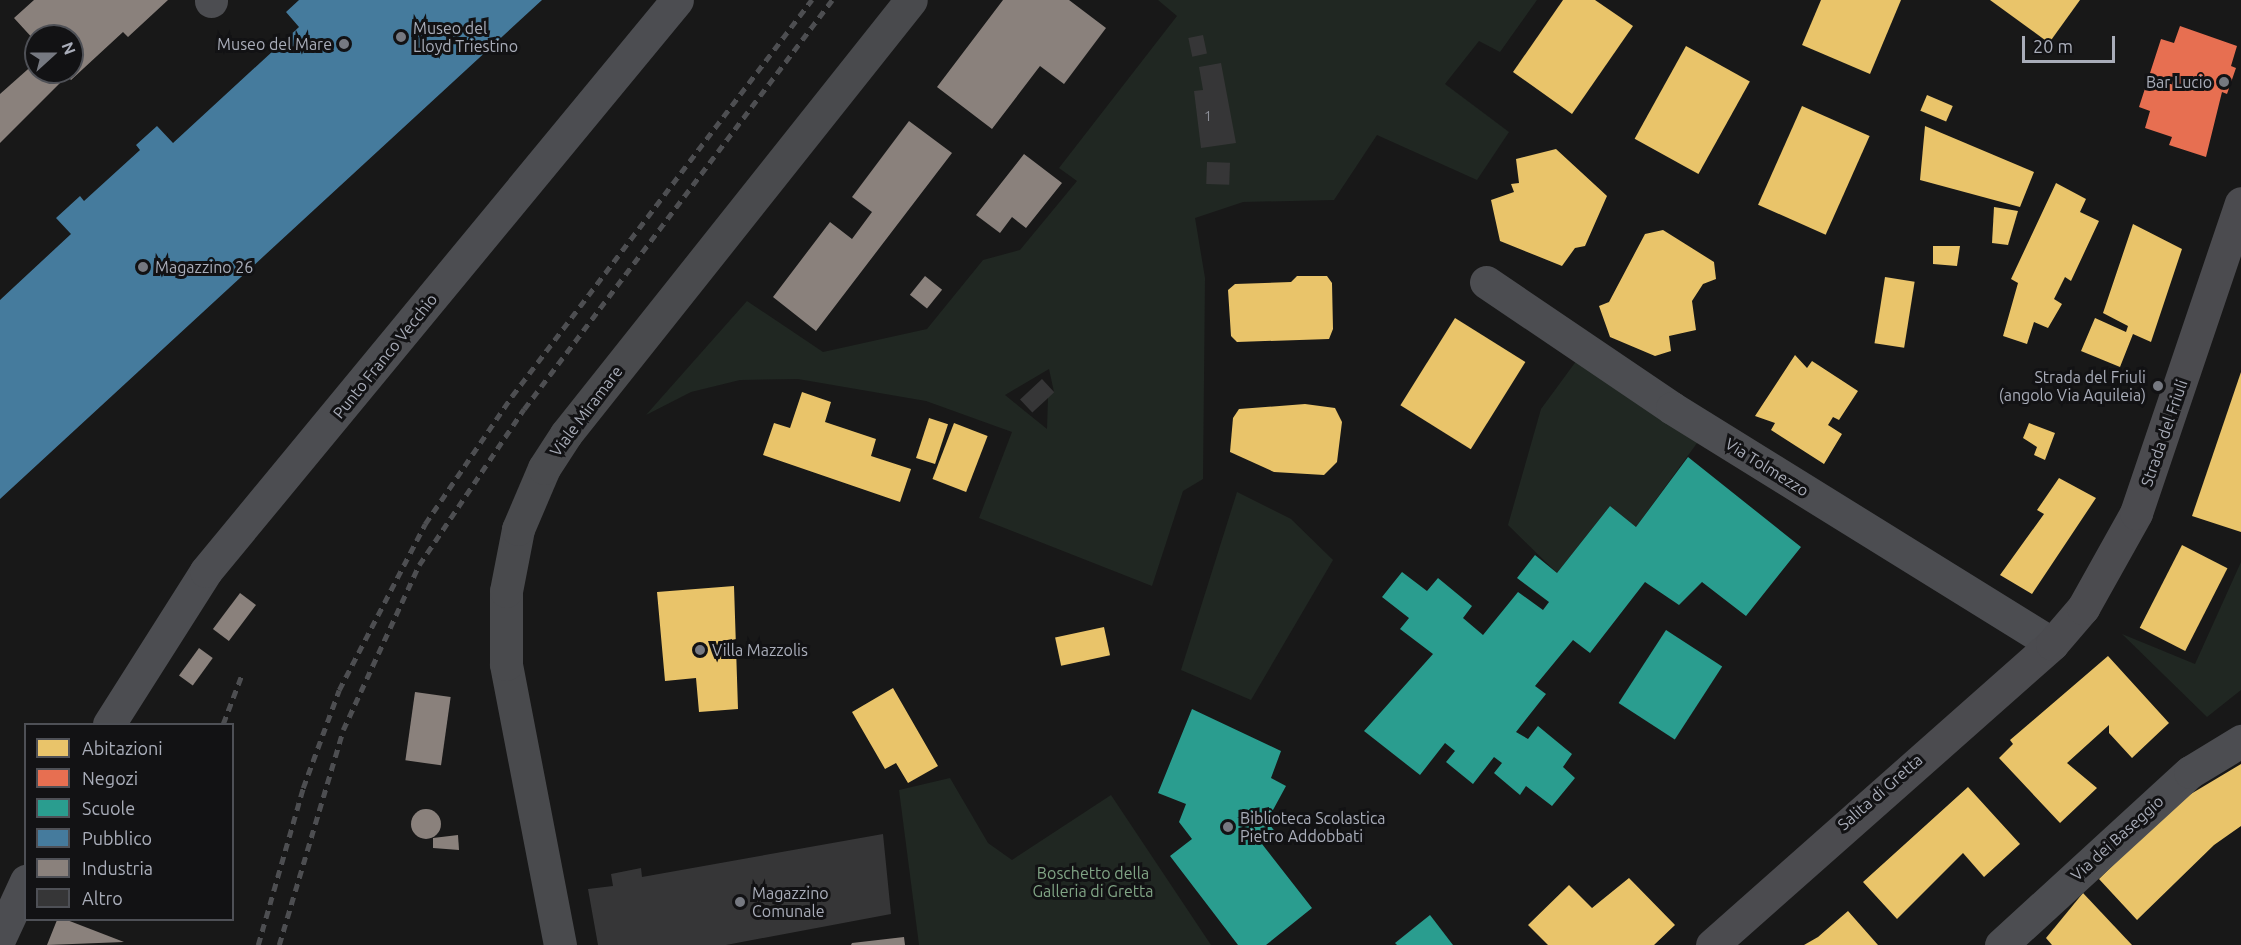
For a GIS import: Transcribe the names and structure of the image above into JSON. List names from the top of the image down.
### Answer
{
  "streets": {
    "main road": ["Viale Miramare", "Strada del Friuli", "Salita di Gretta"],
    "street": ["Punto Franco Vecchio", "Via Tolmezzo", "Via dei Baseggio"]
  },
  "crossings": [
    ["Strada del Friuli", "Via Tolmezzo"],
    ["Strada del Friuli", "Salita di Gretta"],
    ["Via Tolmezzo", "Salita di Gretta"]
  ],
  "parks": ["Boschetto della Galleria di Gretta"],
  "places": [
    "Museo del Lloyd Triestino",
    "Museo del Mare",
    "Bar Lucio",
    "Magazzino 26",
    "Strada del Friuli (angolo Via Aquileia)",
    "Villa Mazzolis",
    "Biblioteca Scolastica Pietro Addobbati",
    "Magazzino Comunale"
  ],
  "house_numbers": ["1"],
  "legend": [
    "Abitazioni",
    "Negozi",
    "Scuole",
    "Pubblico",
    "Industria",
    "Altro"
  ],
  "scale_bar": "20 m",
  "north": "right"
}
